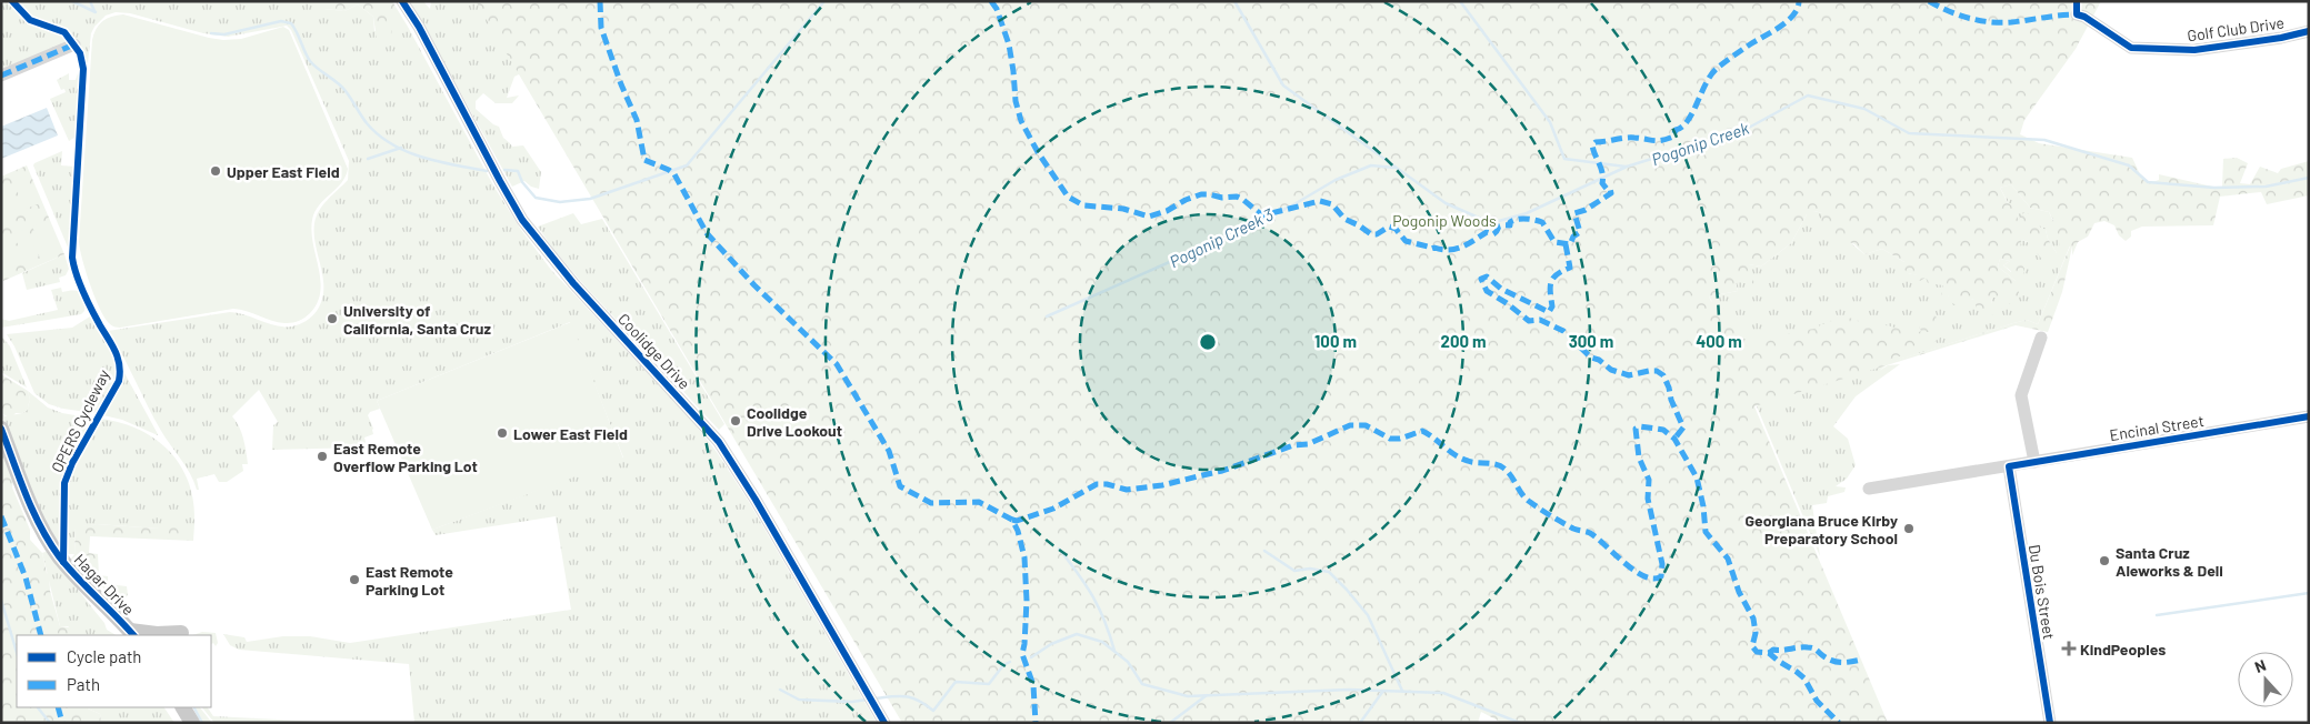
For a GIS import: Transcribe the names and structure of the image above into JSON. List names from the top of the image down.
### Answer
{
  "streets": {
    "main road": ["Hagar Drive"],
    "street": [
      "Golf Club Drive",
      "Coolidge Drive",
      "Encinal Street",
      "Du Bois Street"
    ],
    "cycle path": ["OPERS Cycleway"]
  },
  "crossings": [
    ["Encinal Street", "Du Bois Street"]
  ],
  "water": ["Pogonip Creek", "Pogonip Creek 3"],
  "parks": ["Pogonip Woods"],
  "places": {
    "other": [
      "Upper East Field",
      "University of California, Santa Cruz",
      "Coolidge Drive Lookout",
      "Lower East Field",
      "East Remote Overflow Parking Lot",
      "Georgiana Bruce Kirby Preparatory School",
      "Santa Cruz Aleworks & Deli",
      "East Remote Parking Lot"
    ],
    "health": ["KindPeoples"]
  },
  "legend": ["Cycle path", "Path"],
  "north": "top",
  "rings": [
    "100 m",
    "200 m",
    "300 m",
    "400 m"
  ]
}
